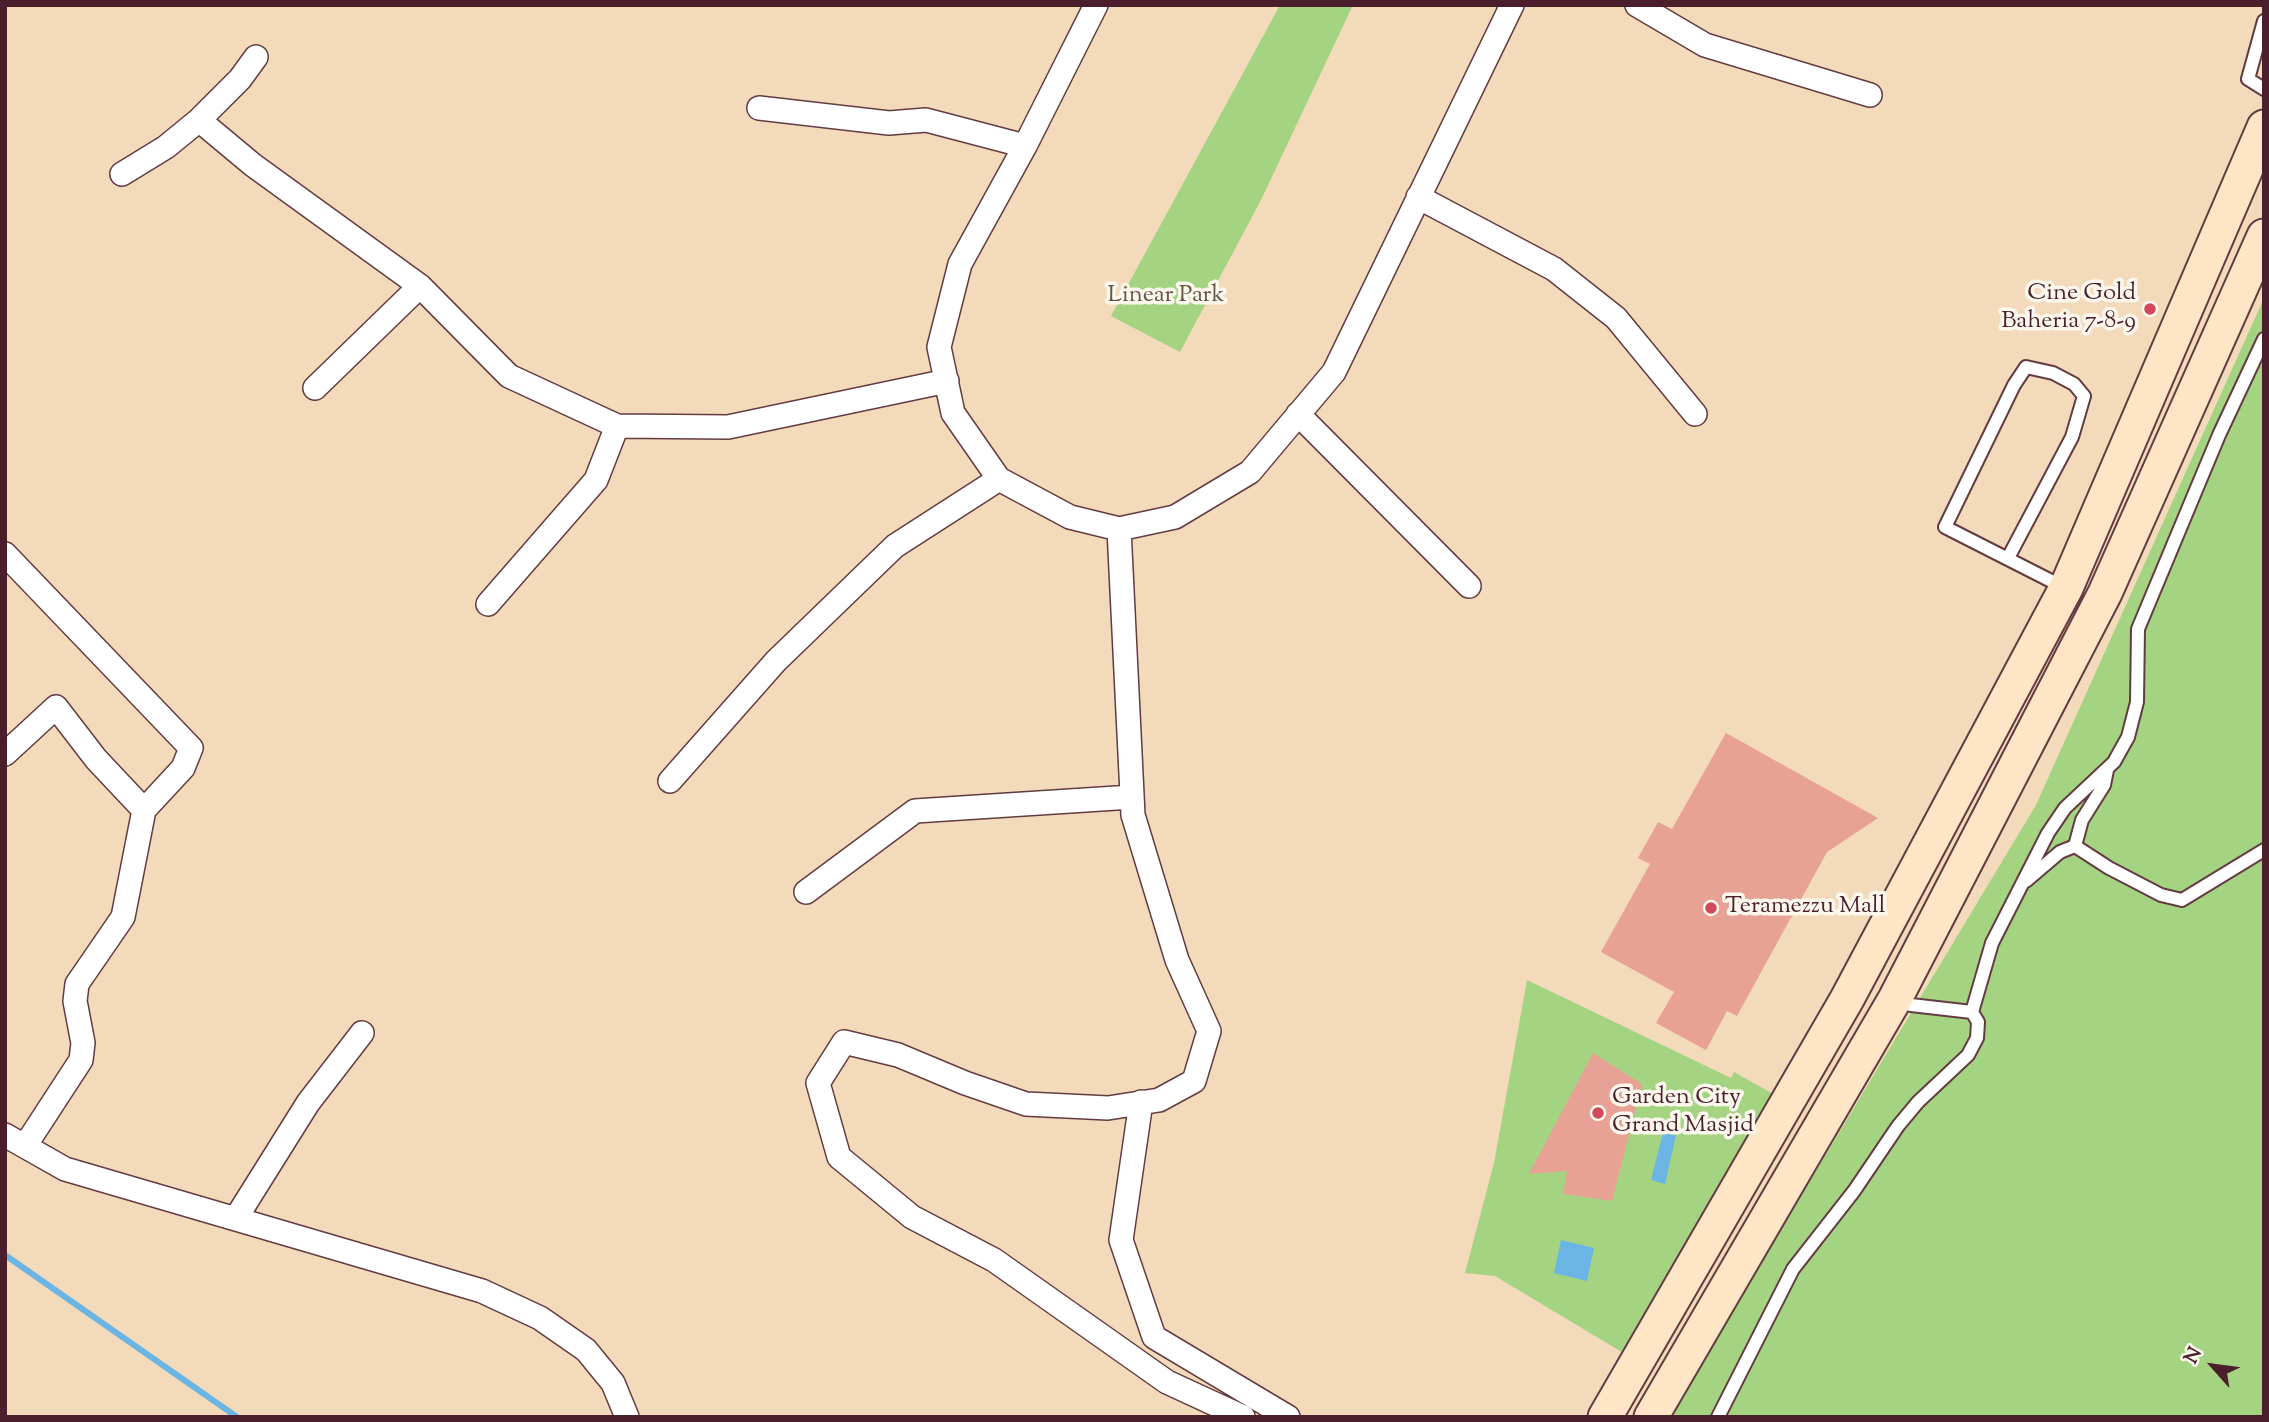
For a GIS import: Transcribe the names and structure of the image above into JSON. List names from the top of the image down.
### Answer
{
  "parks": ["Linear Park"],
  "places": ["Cine Gold Baheria 7-8-9", "Teramezzu Mall", "Garden City Grand Masjid"],
  "north": "top left"
}
